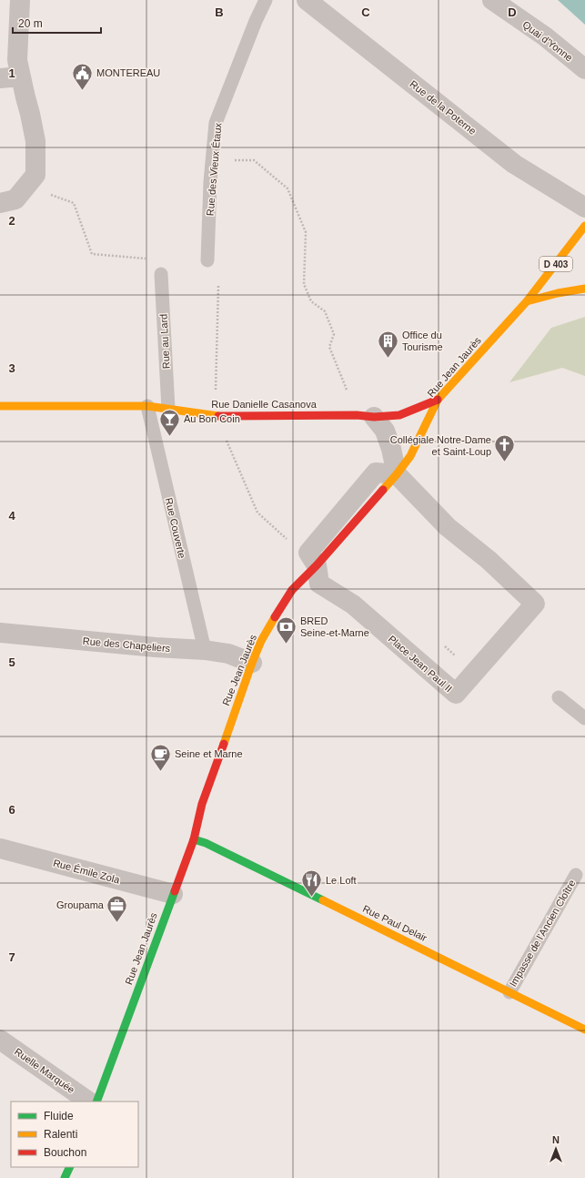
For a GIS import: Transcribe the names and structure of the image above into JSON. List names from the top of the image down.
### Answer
{
  "streets": {
    "main road": [
      "D 403",
      "Rue Jean Jaurès",
      "Rue Danielle Casanova",
      "Rue Paul Delair"
    ],
    "street": [
      "Quai d'Yonne",
      "Rue de la Poterne",
      "Rue des Chapeliers",
      "Place Jean Paul II",
      "Rue Émile Zola",
      "Ruelle Marquée"
    ],
    "lane": [
      "Rue des Vieux Étaux",
      "Rue au Lard",
      "Rue Couverte",
      "Impasse de l'Ancien Cloître"
    ]
  },
  "crossings": [
    ["Rue au Lard", "Rue Danielle Casanova"],
    ["Rue Jean Jaurès", "Rue Danielle Casanova"],
    ["Rue Jean Jaurès", "Rue des Chapeliers"],
    ["Rue Jean Jaurès", "Place Jean Paul II"],
    ["Rue Jean Jaurès", "Rue Émile Zola"],
    ["Rue Jean Jaurès", "Rue Paul Delair"],
    ["Rue Danielle Casanova", "Rue Couverte"],
    ["Rue Couverte", "Rue des Chapeliers"],
    ["Rue Paul Delair", "Impasse de l'Ancien Cloître"]
  ],
  "places": {
    "public building": ["MONTEREAU"],
    "building": ["Office du Tourisme"],
    "bar": ["Au Bon Coin"],
    "church": ["Collégiale Notre-Dame et Saint-Loup"],
    "bank": ["BRED Seine-et-Marne"],
    "cafe": ["Seine et Marne"],
    "restaurant": ["Le Loft"],
    "office": ["Groupama"]
  },
  "legend": ["Fluide", "Ralenti", "Bouchon"],
  "scale_bar": "20 m",
  "north": "top",
  "grid": {
    "columns": ["B", "C", "D"],
    "rows": [
      "1",
      "2",
      "3",
      "4",
      "5",
      "6",
      "7"
    ]
  }
}
